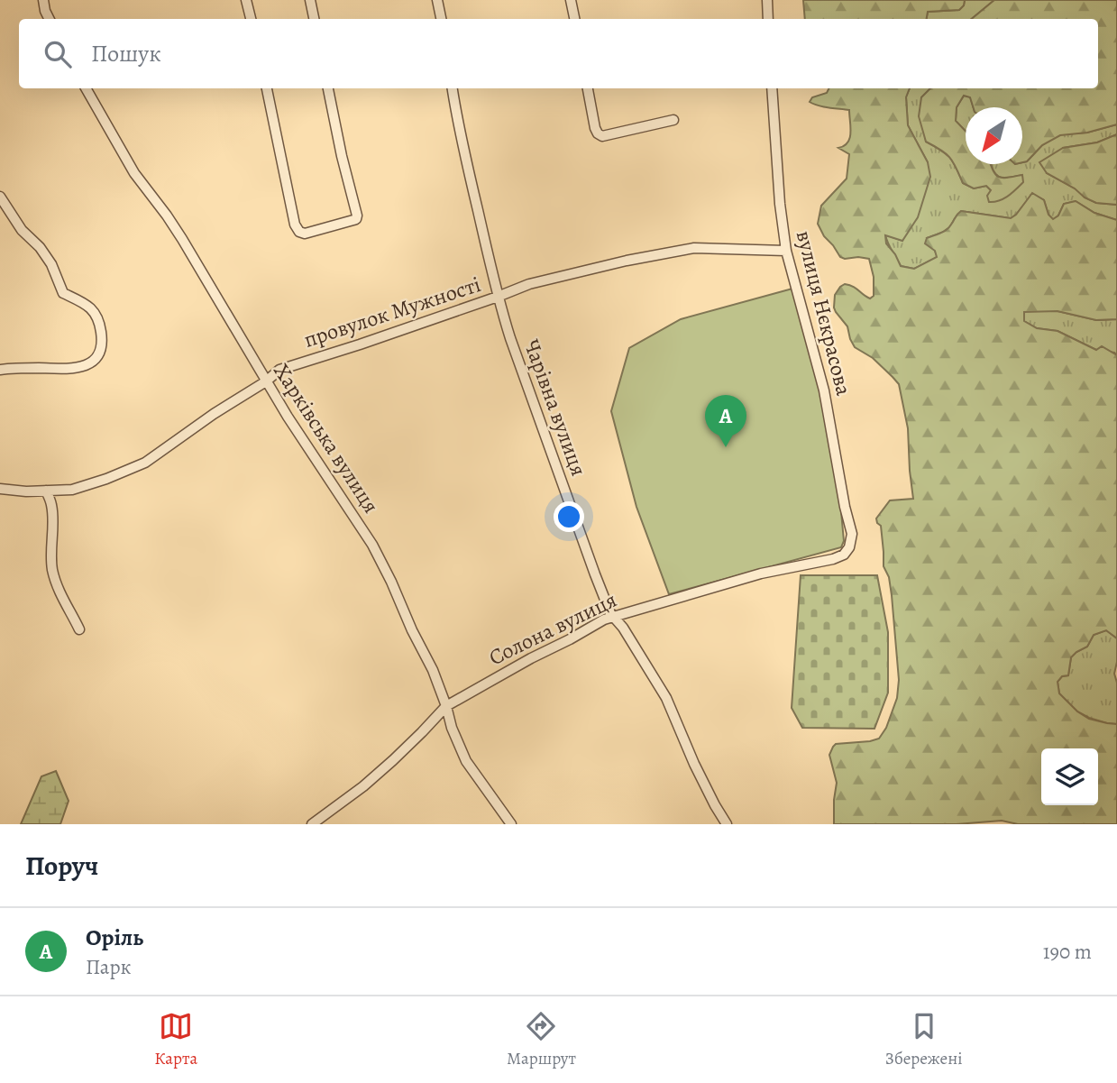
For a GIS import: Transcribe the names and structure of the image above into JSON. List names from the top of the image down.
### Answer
{
  "streets": {
    "street": [
      "провулок Мужності",
      "вулиця Нєкрасова",
      "Чарівна вулиця",
      "Харківська вулиця",
      "Солона вулиця"
    ]
  },
  "crossings": [
    ["провулок Мужності", "вулиця Нєкрасова"],
    ["провулок Мужності", "Чарівна вулиця"],
    ["провулок Мужності", "Харківська вулиця"],
    ["вулиця Нєкрасова", "Солона вулиця"],
    ["Чарівна вулиця", "Солона вулиця"],
    ["Харківська вулиця", "Солона вулиця"]
  ],
  "north": "bottom left",
  "page": {
    "search": "Пошук",
    "pins": "A",
    "heading": "Поруч",
    "list": [
      {
        "mark": "A",
        "name": "Оріль",
        "note": "Парк",
        "value": "190 m"
      }
    ],
    "nav": ["Карта", "Маршрут", "Збережені"]
  }
}
